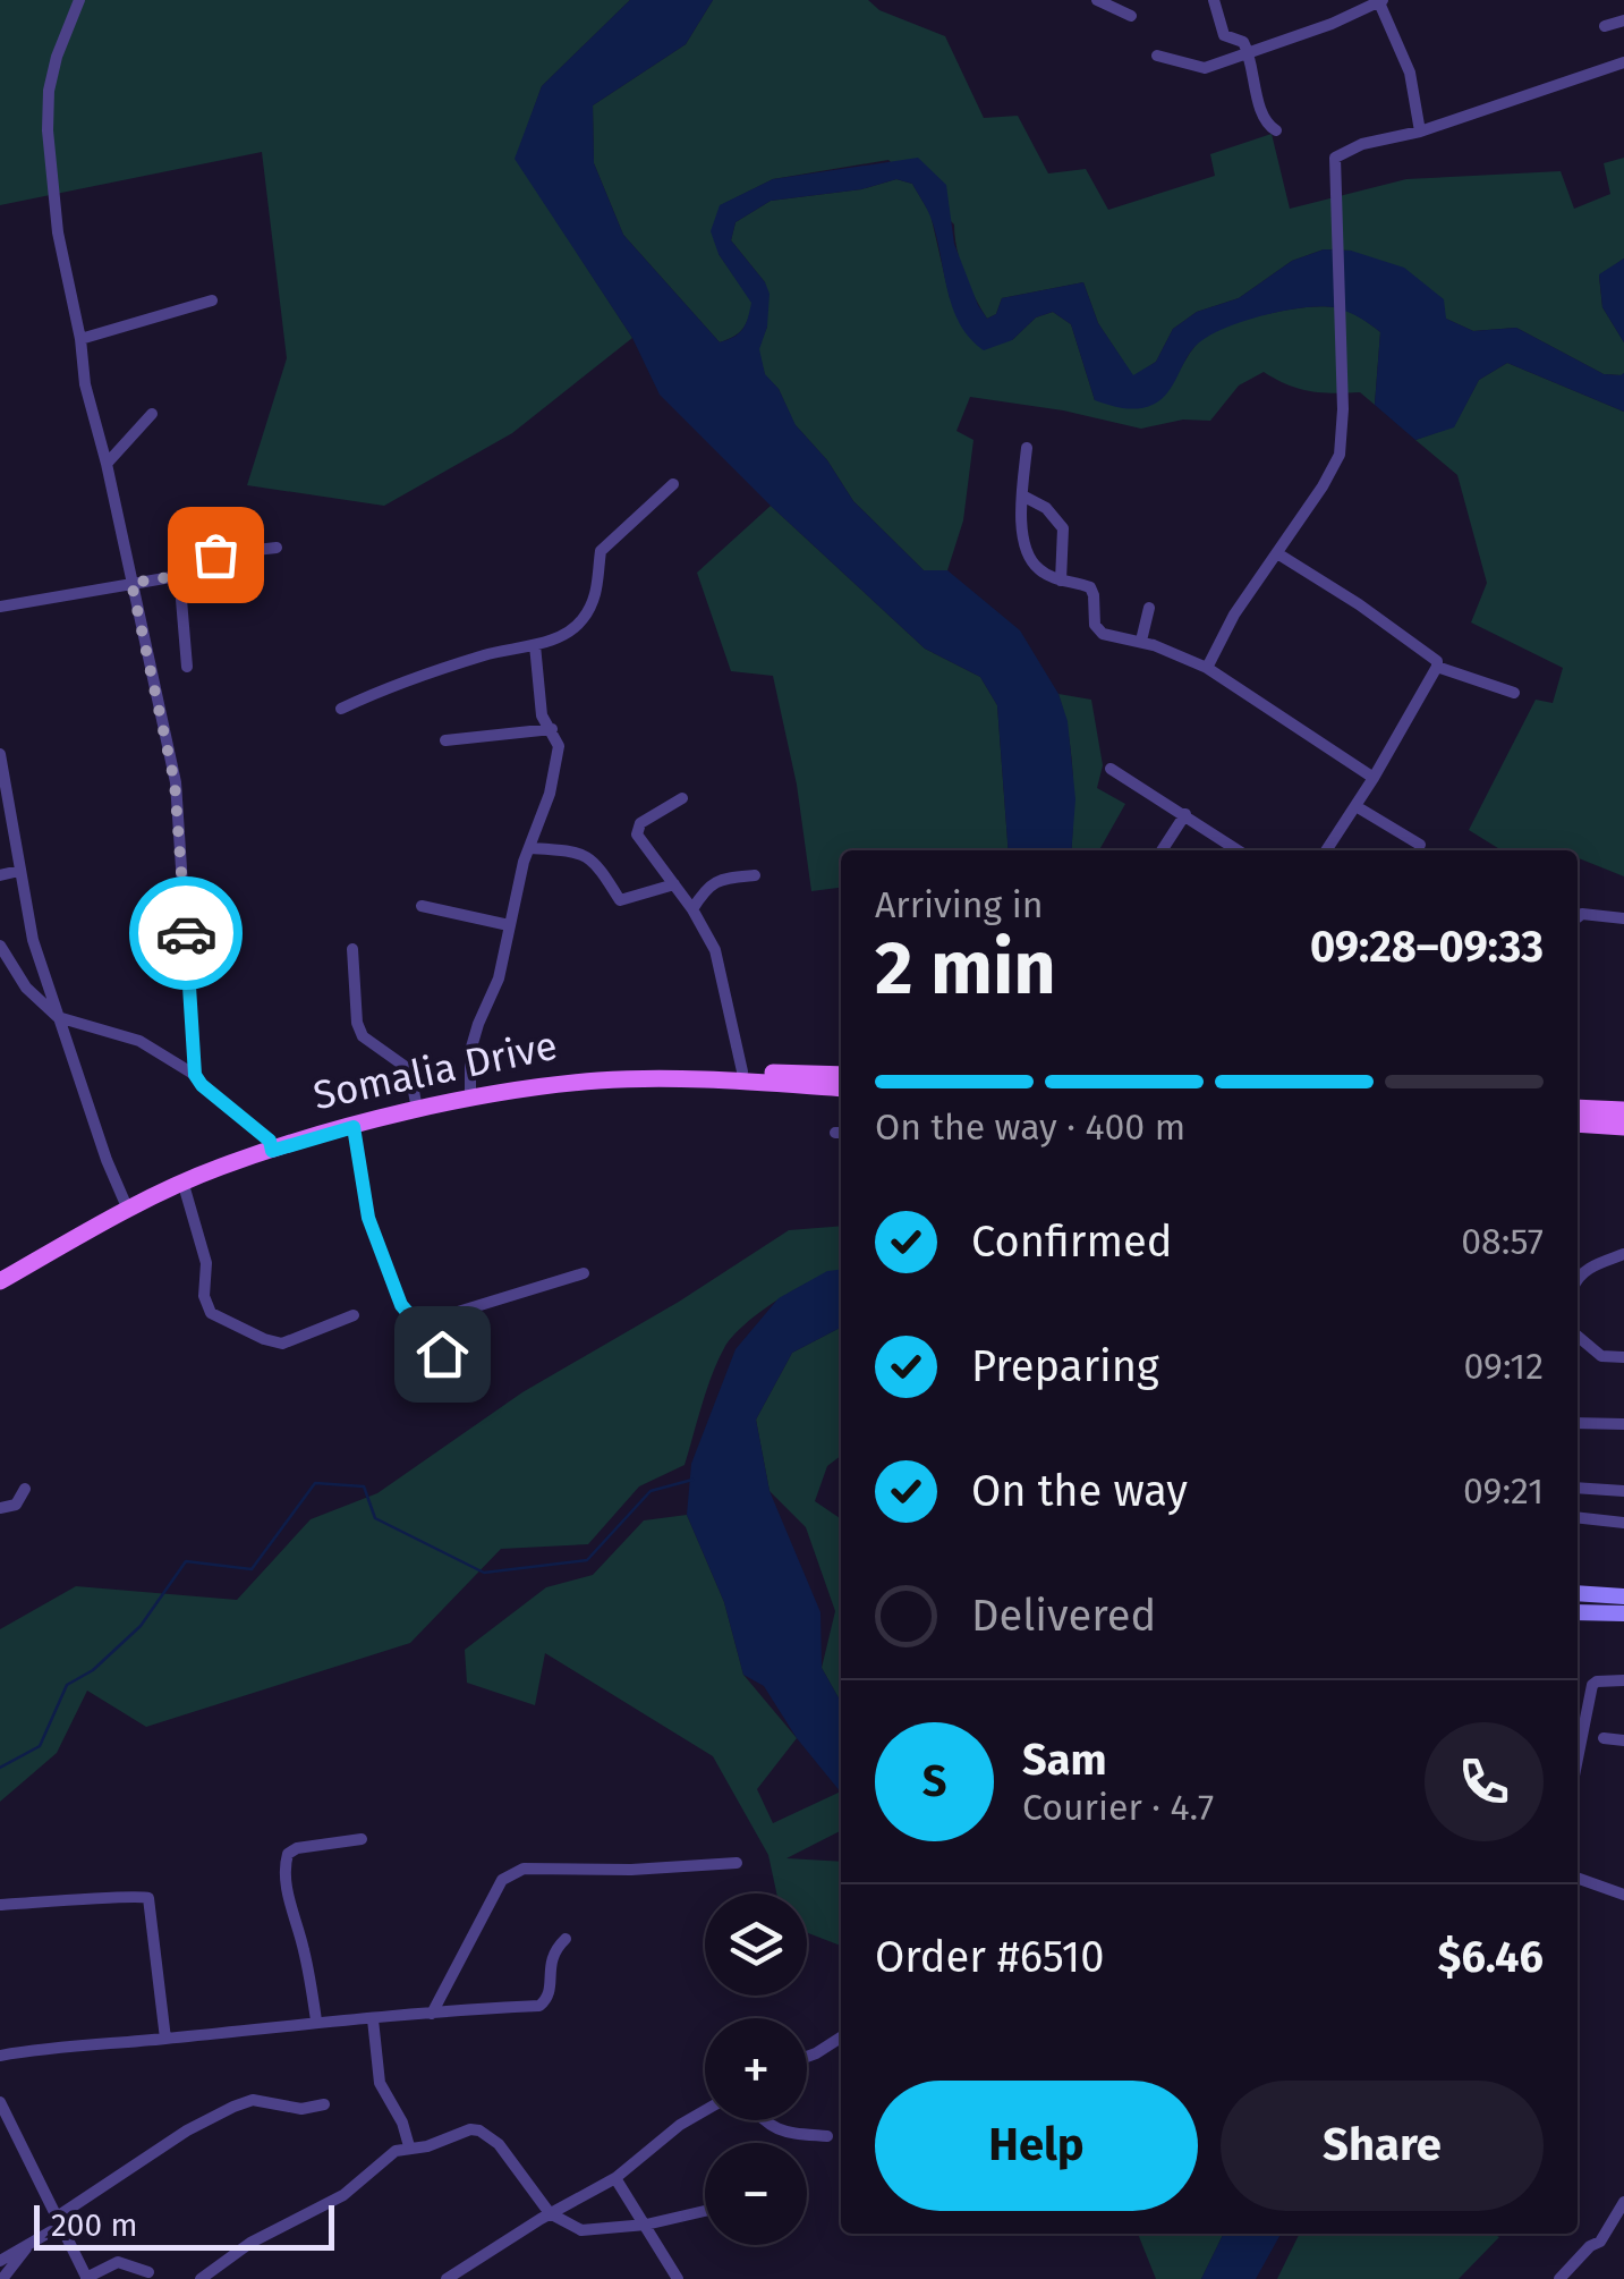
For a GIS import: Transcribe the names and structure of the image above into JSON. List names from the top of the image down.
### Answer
{
  "streets": {
    "main road": ["Somalia Drive"]
  },
  "scale_bar": "200 m",
  "page": {
    "heading": ["2 min", "Arriving in", "09:28–09:33"],
    "panel": [
      "Sam",
      "Courier · 4.7",
      "Order #6510",
      "$6.46"
    ],
    "bar": "On the way · 400 m",
    "list": [
      ["Confirmed", "08:57"],
      ["Preparing", "09:12"],
      ["On the way", "09:21"],
      "Delivered"
    ],
    "round": "S",
    "map_buttons": ["+", "−"],
    "buttons": ["Help", "Share"],
    "scale": "200 m"
  }
}
